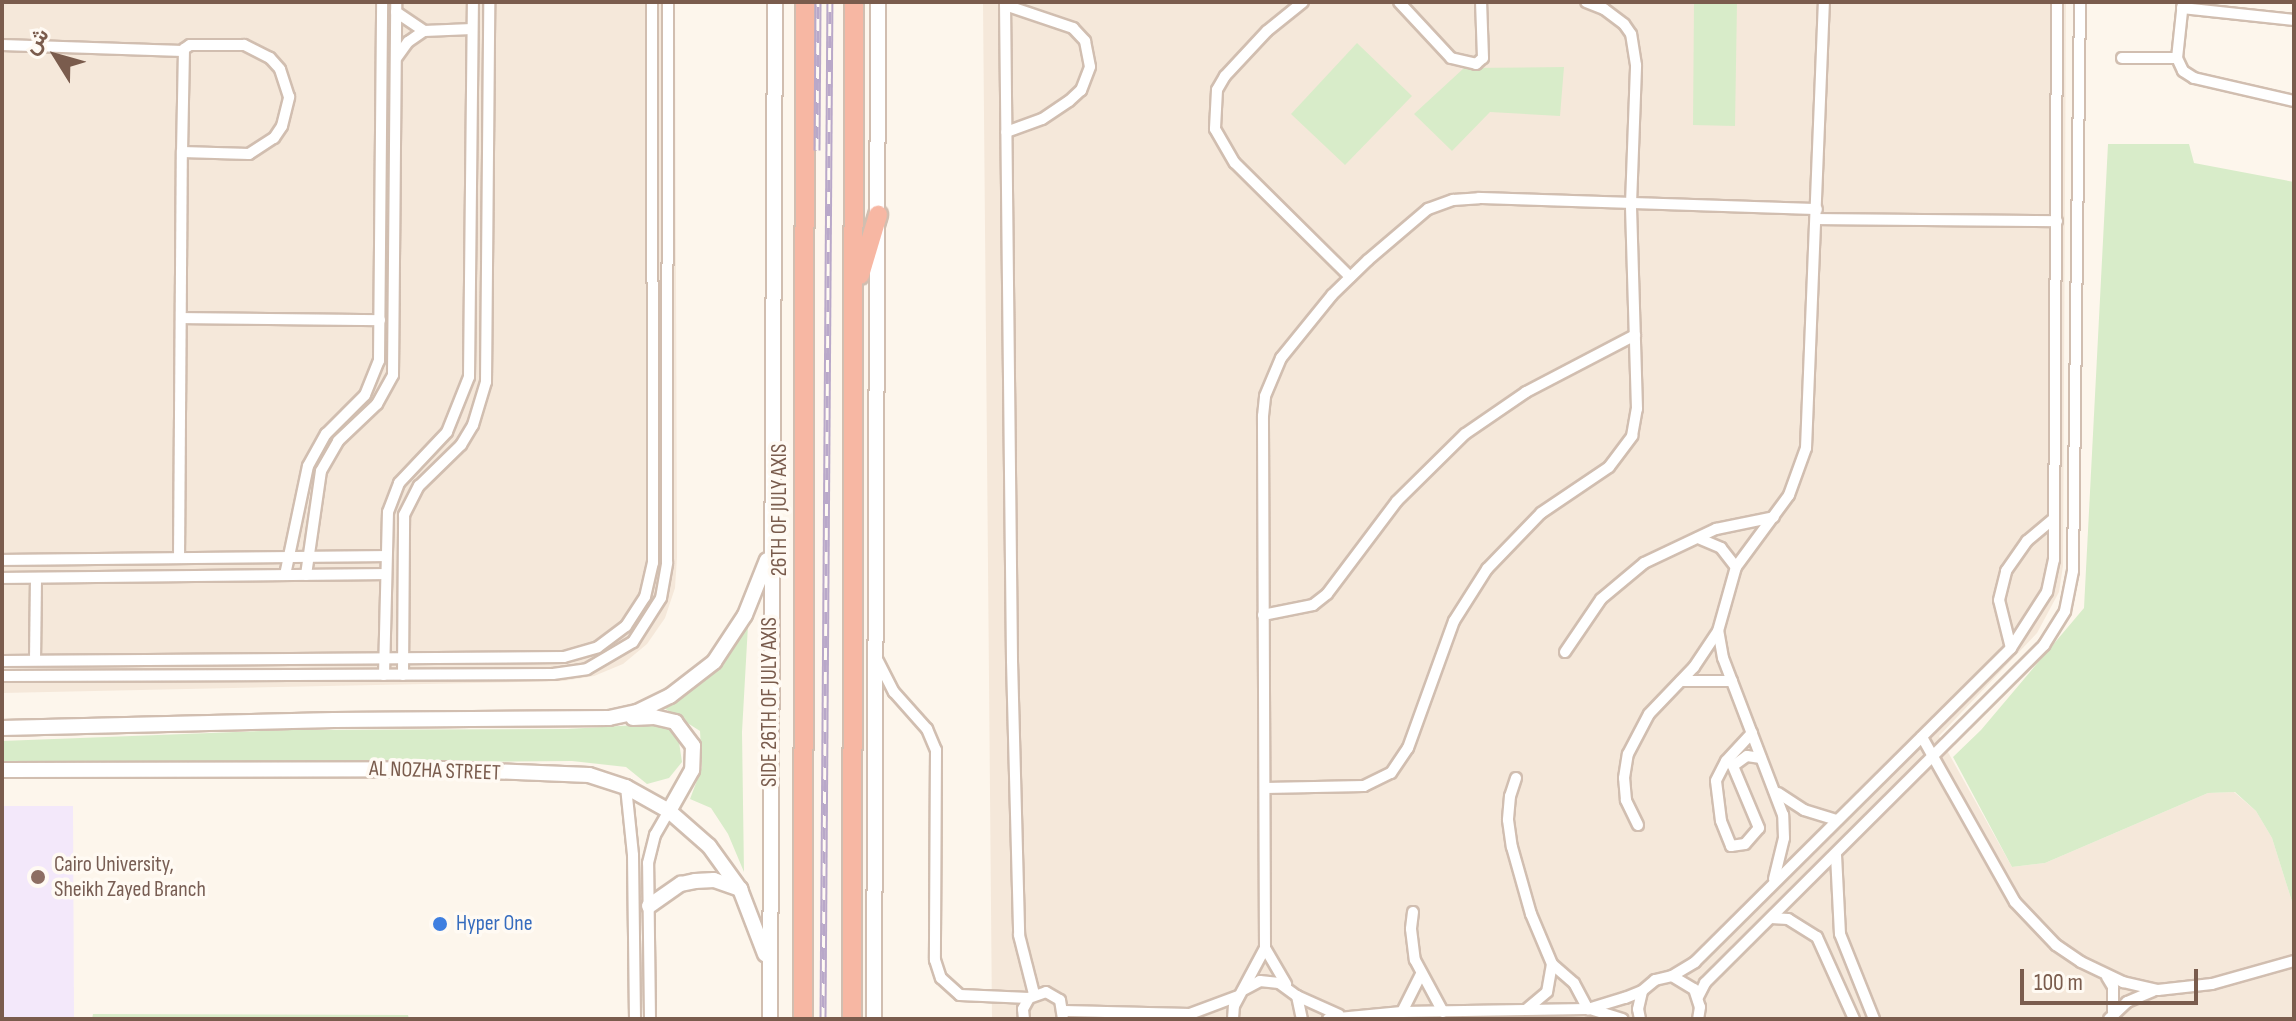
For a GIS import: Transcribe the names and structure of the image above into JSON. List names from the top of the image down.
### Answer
{
  "streets": {
    "highway": ["26TH OF JULY AXIS"],
    "main road": ["SIDE 26TH OF JULY AXIS", "AL NOZHA STREET"]
  },
  "crossings": [
    ["SIDE 26TH OF JULY AXIS", "AL NOZHA STREET"]
  ],
  "places": ["Cairo University, Sheikh Zayed Branch", "Hyper One"],
  "scale_bar": "100 m",
  "north": "top left"
}
